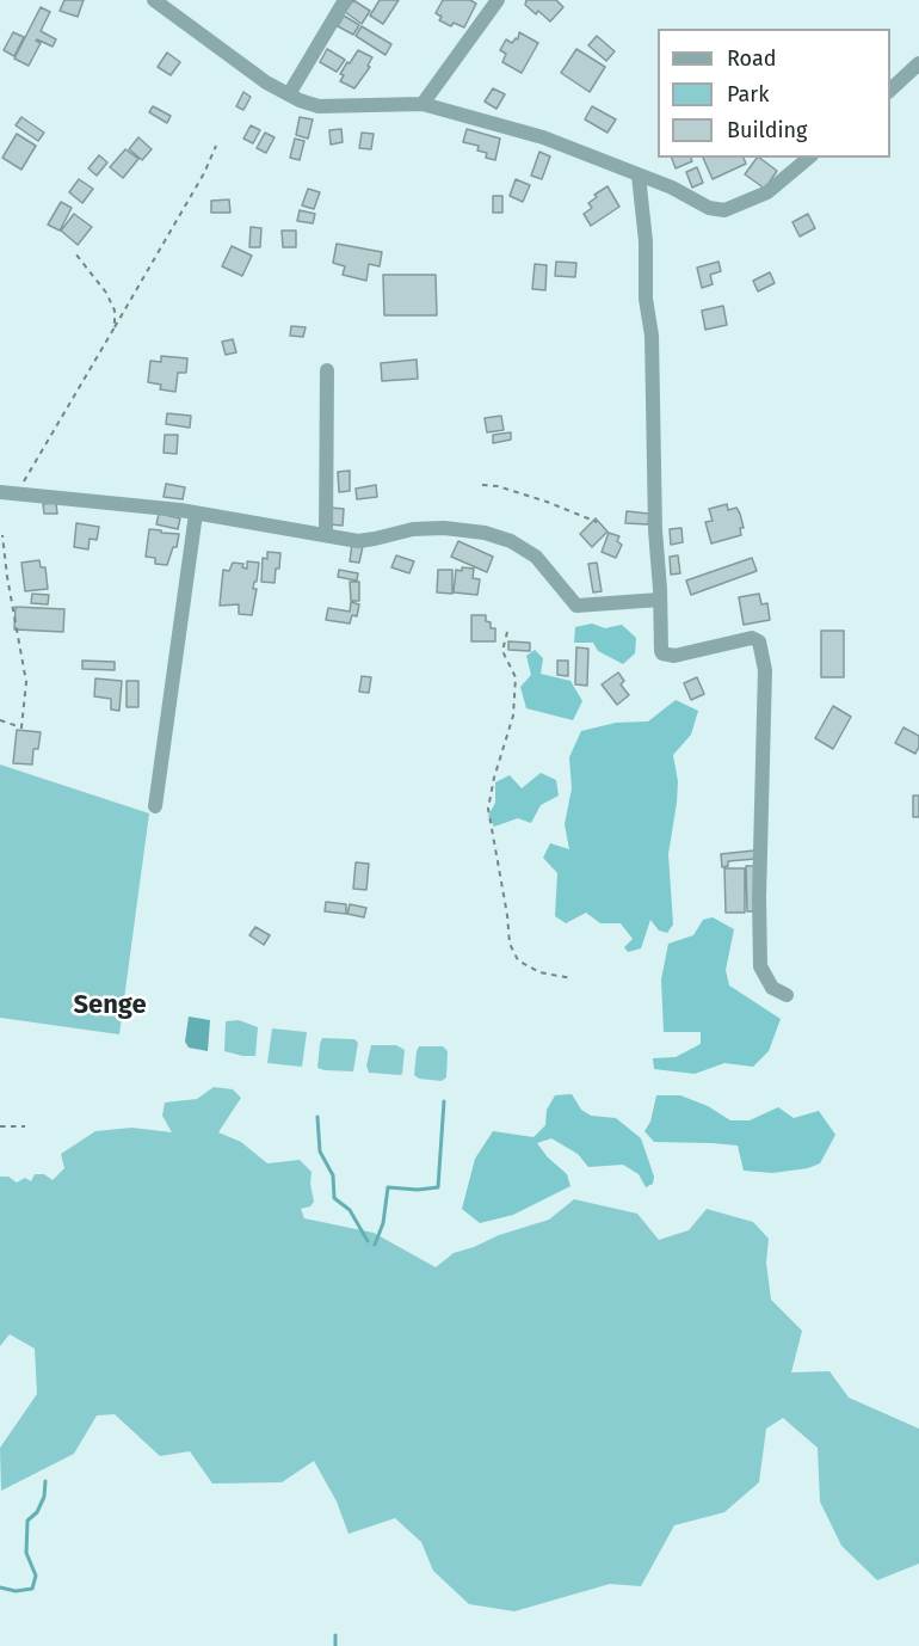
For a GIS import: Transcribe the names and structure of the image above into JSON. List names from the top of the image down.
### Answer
{
  "districts": ["Senge"],
  "legend": ["Road", "Park", "Building"]
}
